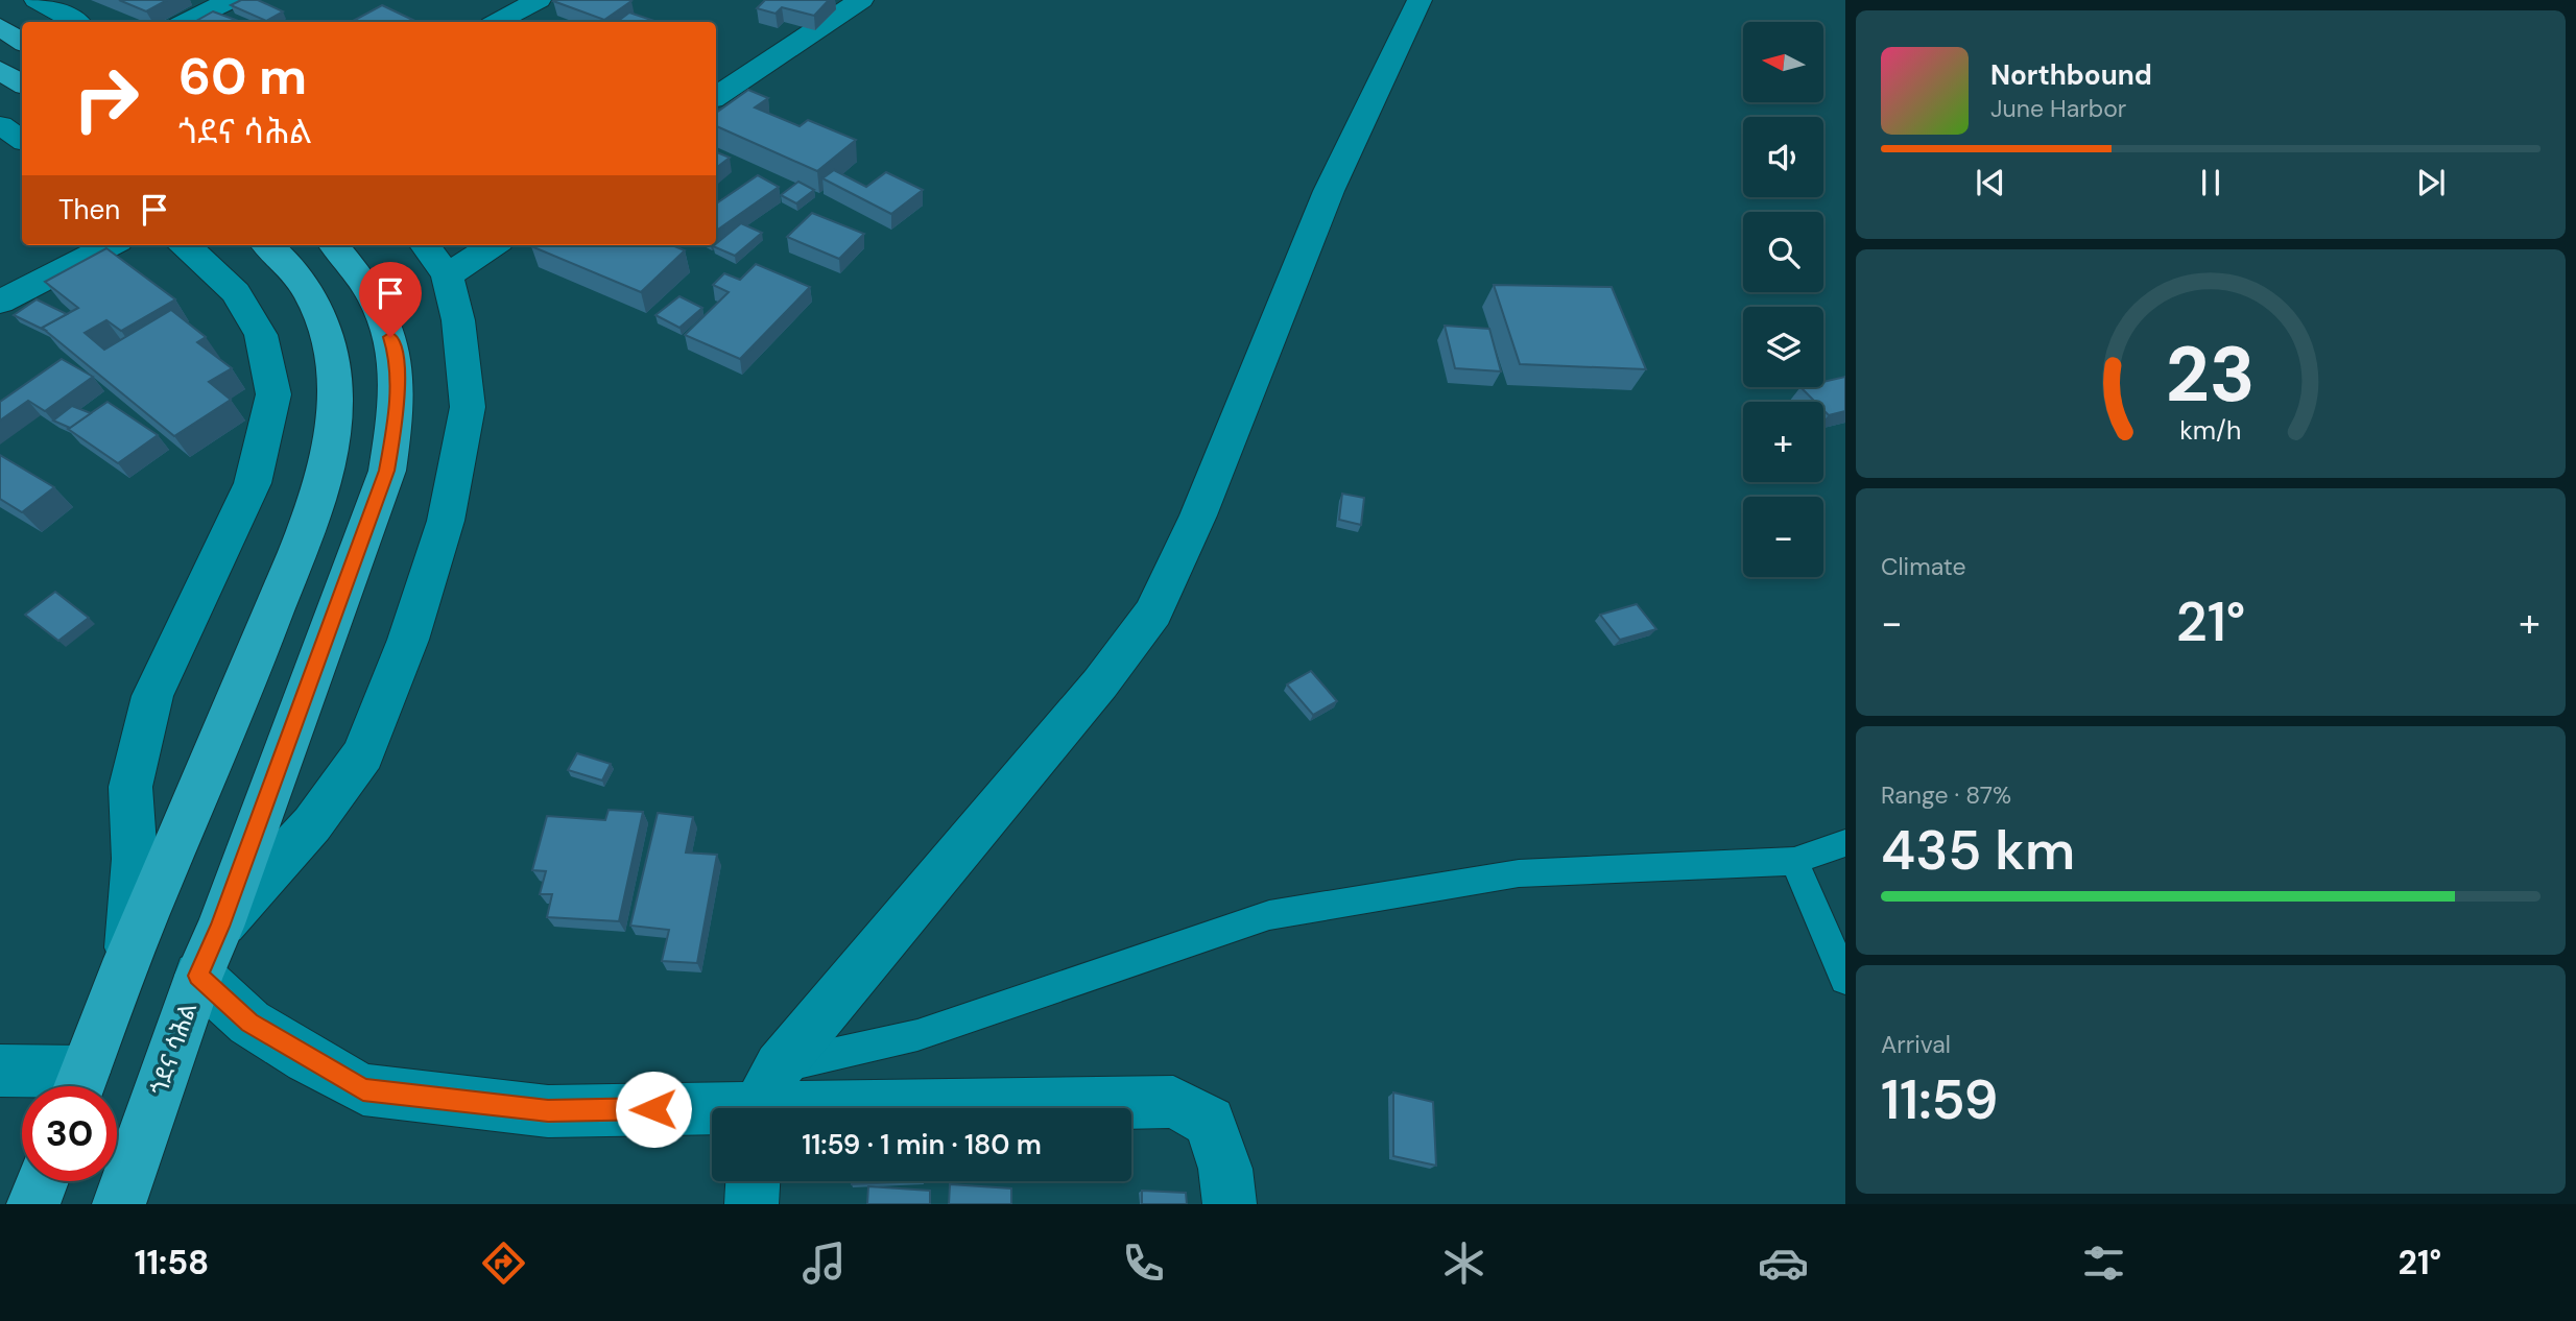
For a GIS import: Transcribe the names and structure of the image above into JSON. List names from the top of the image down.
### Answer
{
  "streets": {
    "highway": ["ጎደና ሳሕል"]
  },
  "north": "left",
  "page": {
    "map_buttons": ["+", "−"],
    "turn": ["60 m", "ጎደና ሳሕል"],
    "song": ["Northbound", "June Harbor"],
    "then": "Then",
    "tile": [
      "Climate",
      ["Range · 87%", "435 km"],
      ["Arrival", "11:59"]
    ],
    "heat": ["−", "21°", "+"],
    "limit": "30",
    "trip": "11:59 · 1 min · 180 m",
    "tabs": ["11:58", "21°"],
    "gauge": ["23", "km/h"]
  }
}
